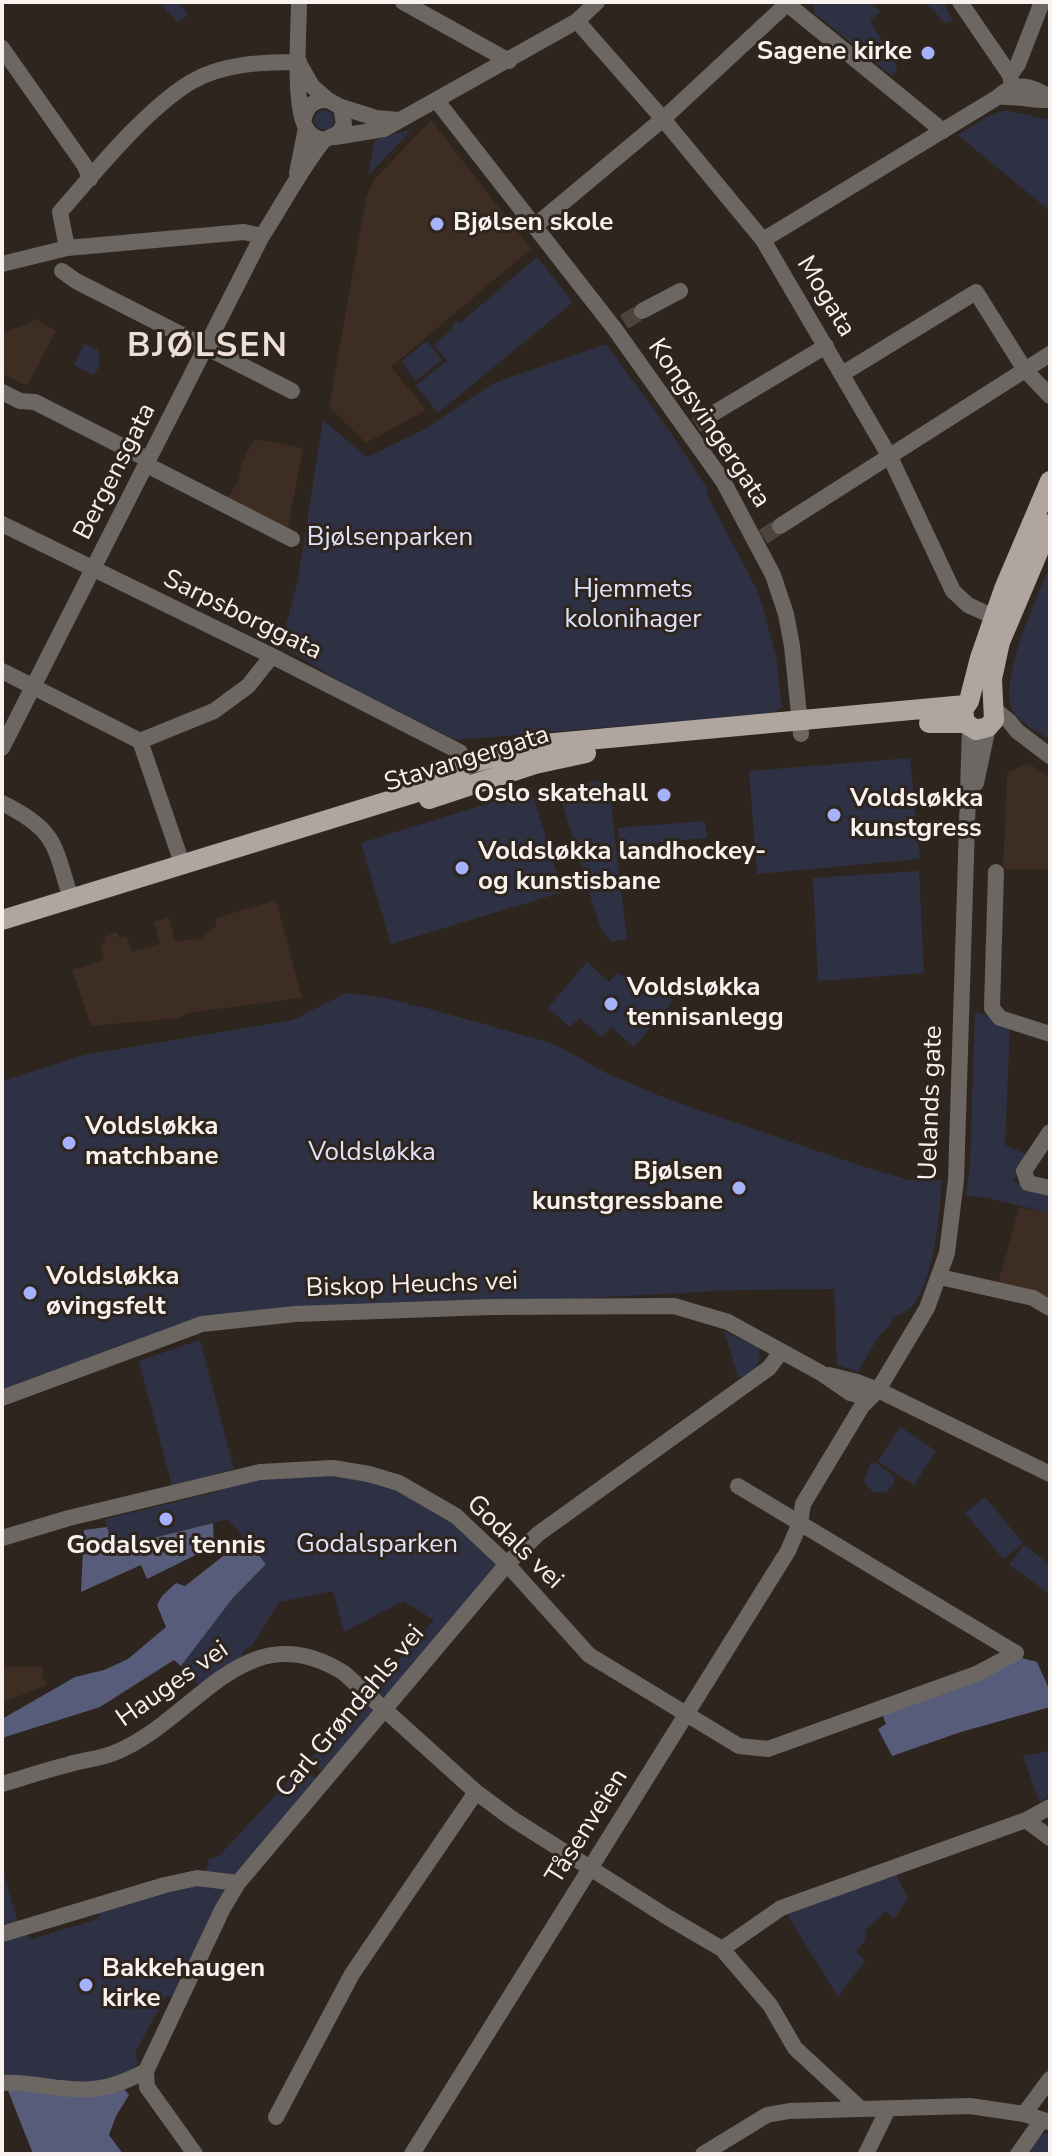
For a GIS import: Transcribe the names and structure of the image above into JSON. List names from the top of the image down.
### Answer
{
  "streets": {
    "main road": ["Stavangergata", "Uelands gate"],
    "street": [
      "Mogata",
      "Kongsvingergata",
      "Bergensgata",
      "Sarpsborggata",
      "Biskop Heuchs vei",
      "Godals vei",
      "Hauges vei",
      "Carl Grøndahls vei",
      "Tåsenveien"
    ]
  },
  "crossings": [
    ["Mogata", "Uelands gate"],
    ["Kongsvingergata", "Stavangergata"],
    ["Bergensgata", "Sarpsborggata"],
    ["Sarpsborggata", "Stavangergata"],
    ["Stavangergata", "Uelands gate"],
    ["Uelands gate", "Biskop Heuchs vei"],
    ["Uelands gate", "Tåsenveien"],
    ["Biskop Heuchs vei", "Carl Grøndahls vei"],
    ["Biskop Heuchs vei", "Tåsenveien"],
    ["Godals vei", "Carl Grøndahls vei"],
    ["Godals vei", "Tåsenveien"],
    ["Hauges vei", "Carl Grøndahls vei"],
    ["Hauges vei", "Tåsenveien"]
  ],
  "districts": ["BJØLSEN"],
  "parks": [
    "Bjølsenparken",
    "Hjemmets kolonihager",
    "Voldsløkka",
    "Godalsparken"
  ],
  "places": [
    "Sagene kirke",
    "Bjølsen skole",
    "Oslo skatehall",
    "Voldsløkka kunstgress",
    "Voldsløkka landhockey- og kunstisbane",
    "Voldsløkka tennisanlegg",
    "Voldsløkka matchbane",
    "Bjølsen kunstgressbane",
    "Voldsløkka øvingsfelt",
    "Godalsvei tennis",
    "Bakkehaugen kirke"
  ]
}
